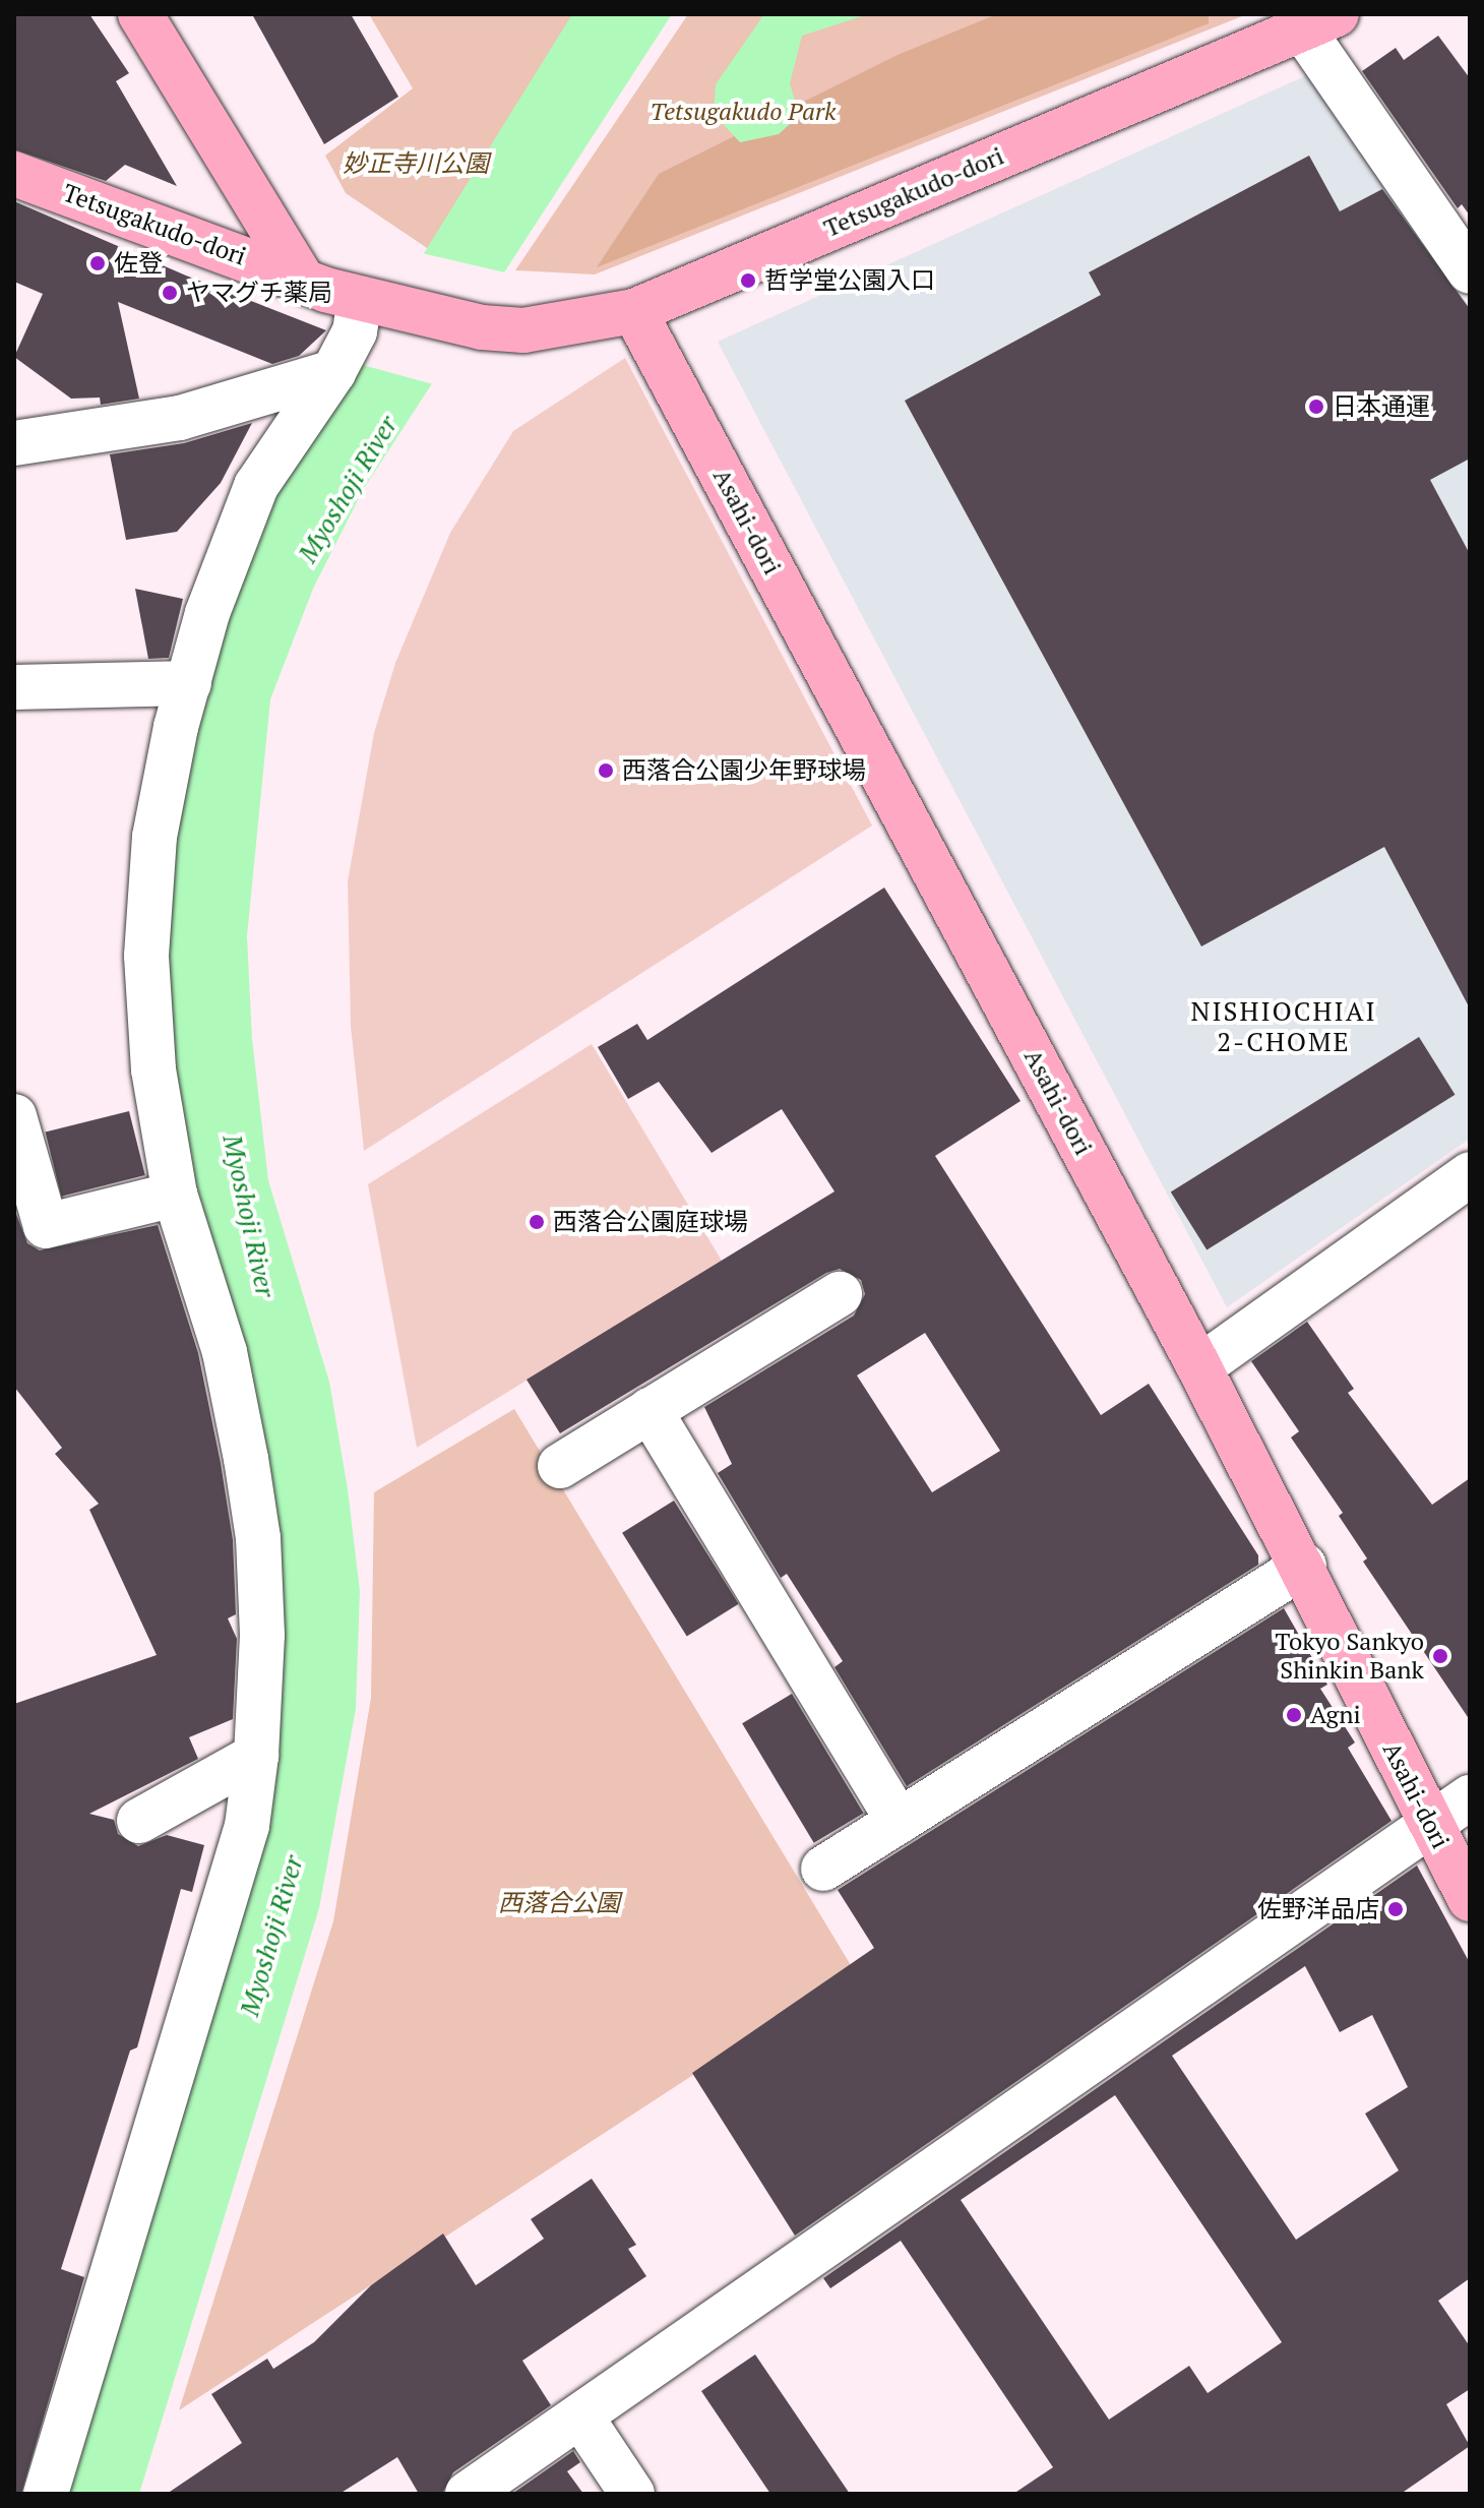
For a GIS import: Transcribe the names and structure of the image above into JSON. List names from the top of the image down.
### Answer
{
  "streets": {
    "street": ["Tetsugakudo-dori", "Asahi-dori"]
  },
  "crossings": [
    ["Tetsugakudo-dori", "Asahi-dori"]
  ],
  "districts": ["NISHIOCHIAI 2-CHOME"],
  "water": ["Myoshoji River"],
  "parks": ["Tetsugakudo Park", "妙正寺川公園", "西落合公園"],
  "places": [
    "佐登",
    "哲学堂公園入口",
    "ヤマグチ薬局",
    "日本通運",
    "西落合公園少年野球場",
    "西落合公園庭球場",
    "Tokyo Sankyo Shinkin Bank",
    "Agni",
    "佐野洋品店"
  ]
}
